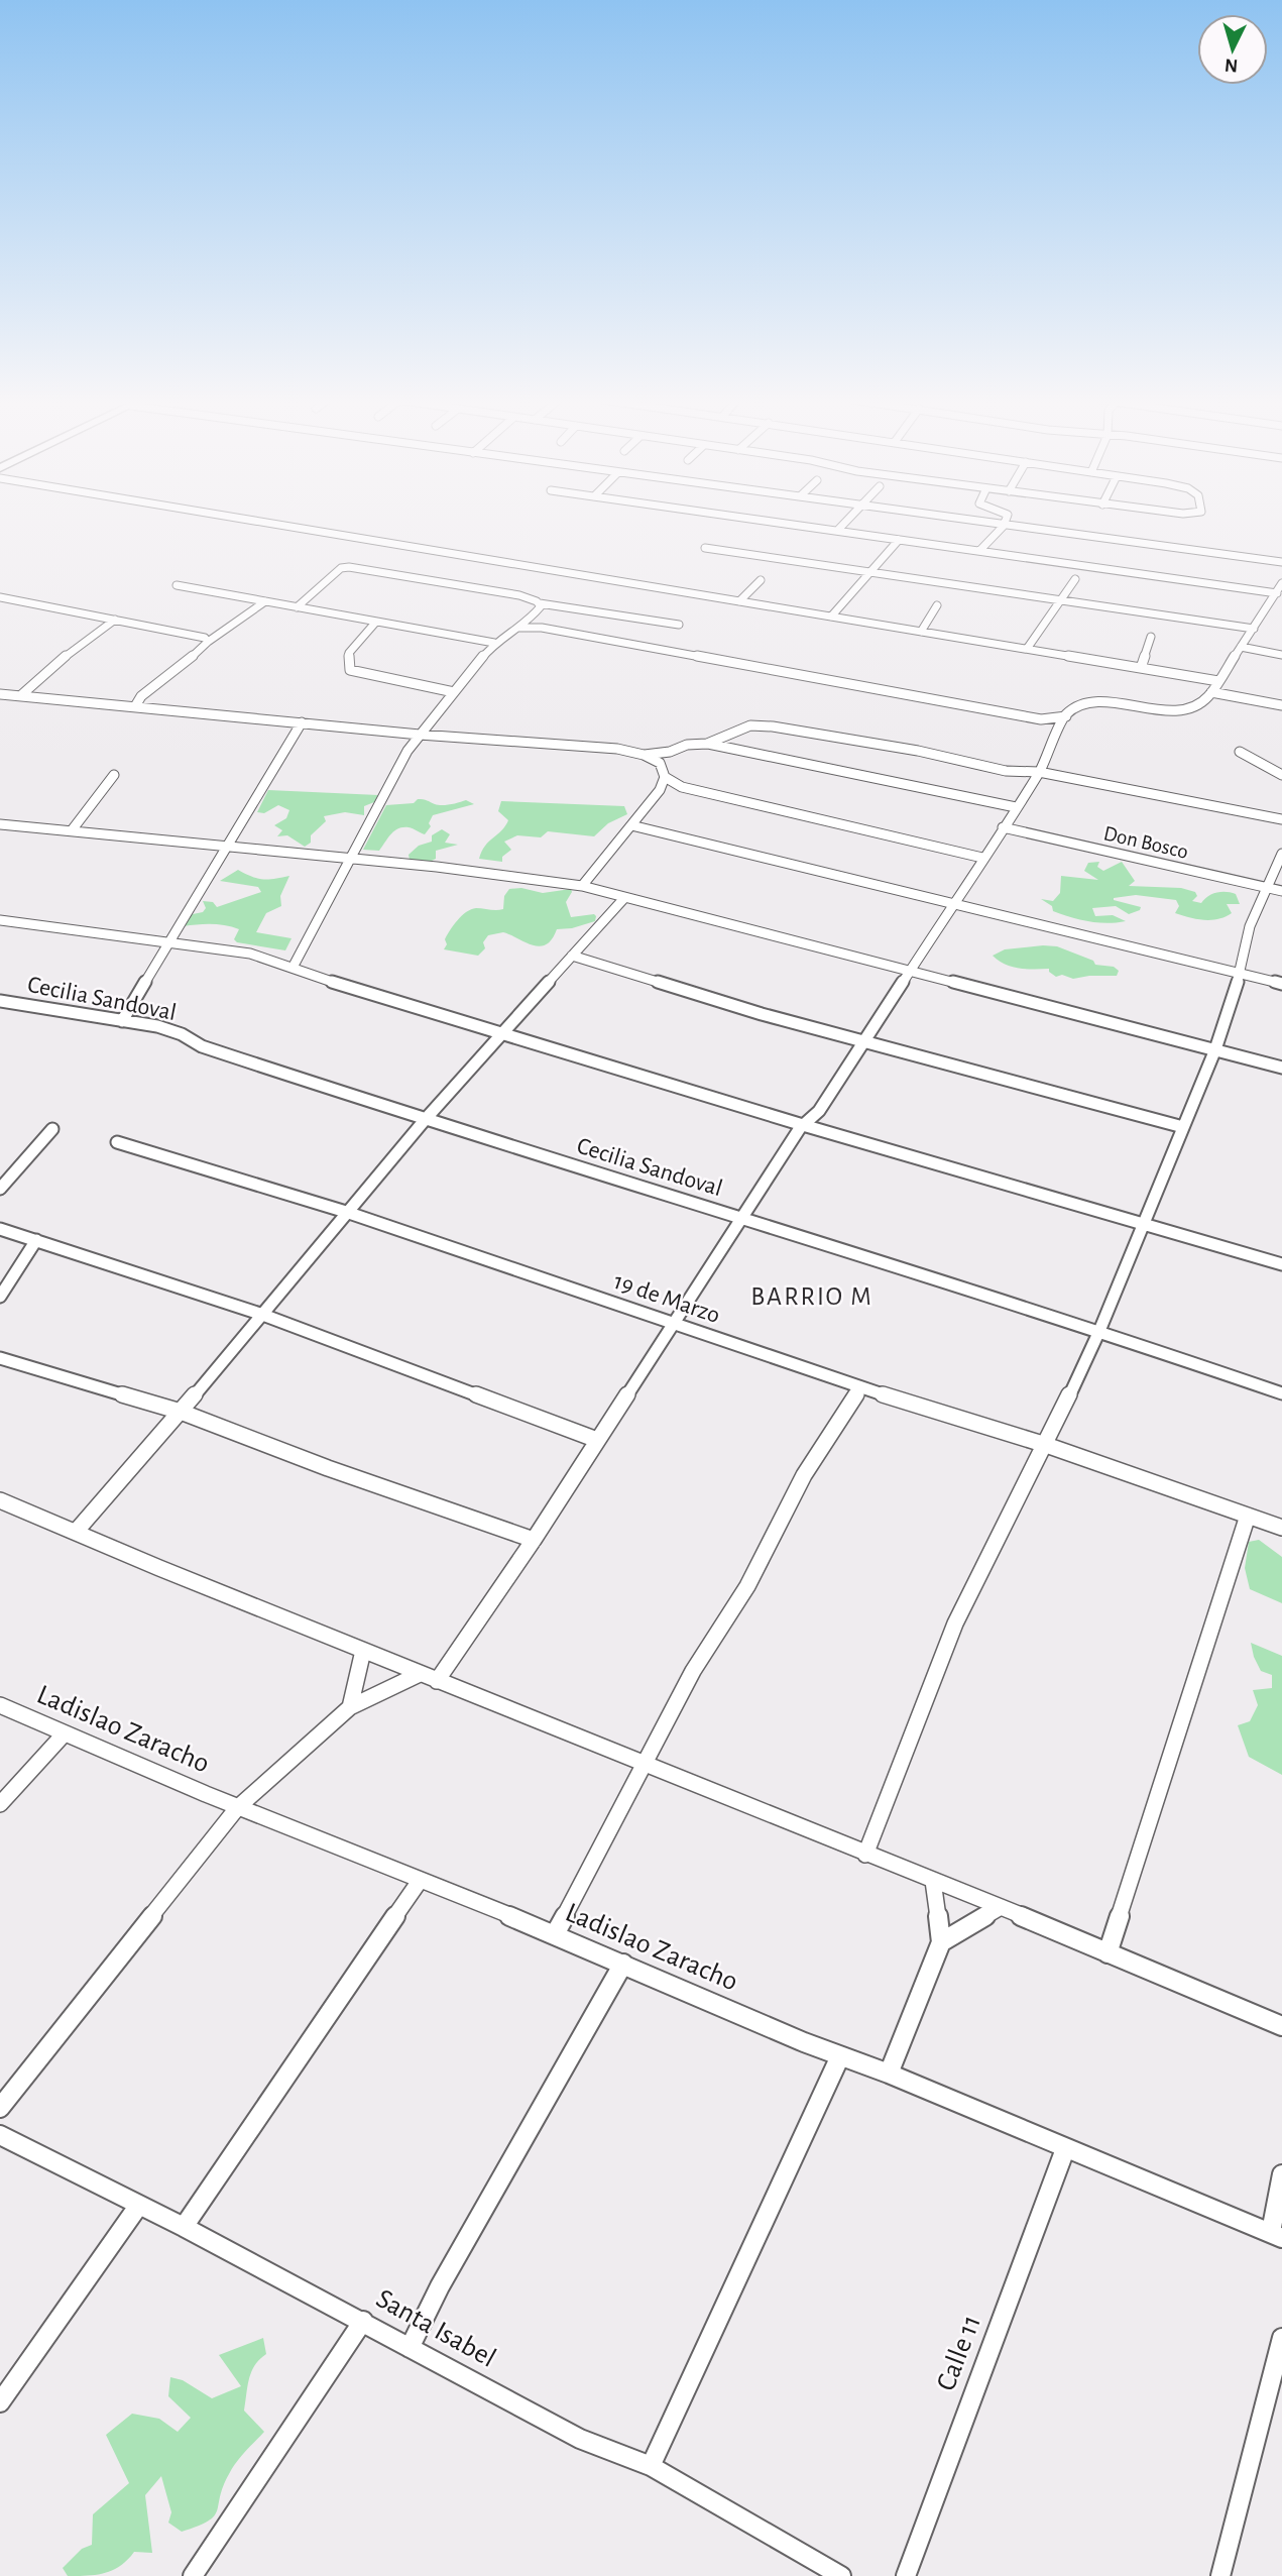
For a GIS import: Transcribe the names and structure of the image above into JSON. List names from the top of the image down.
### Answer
{
  "streets": {
    "street": [
      "Don Bosco",
      "Cecilia Sandoval",
      "19 de Marzo",
      "Ladislao Zaracho",
      "Santa Isabel",
      "Calle 11"
    ]
  },
  "crossings": [
    ["Ladislao Zaracho", "Calle 11"]
  ],
  "districts": ["BARRIO M"],
  "north": "bottom"
}
